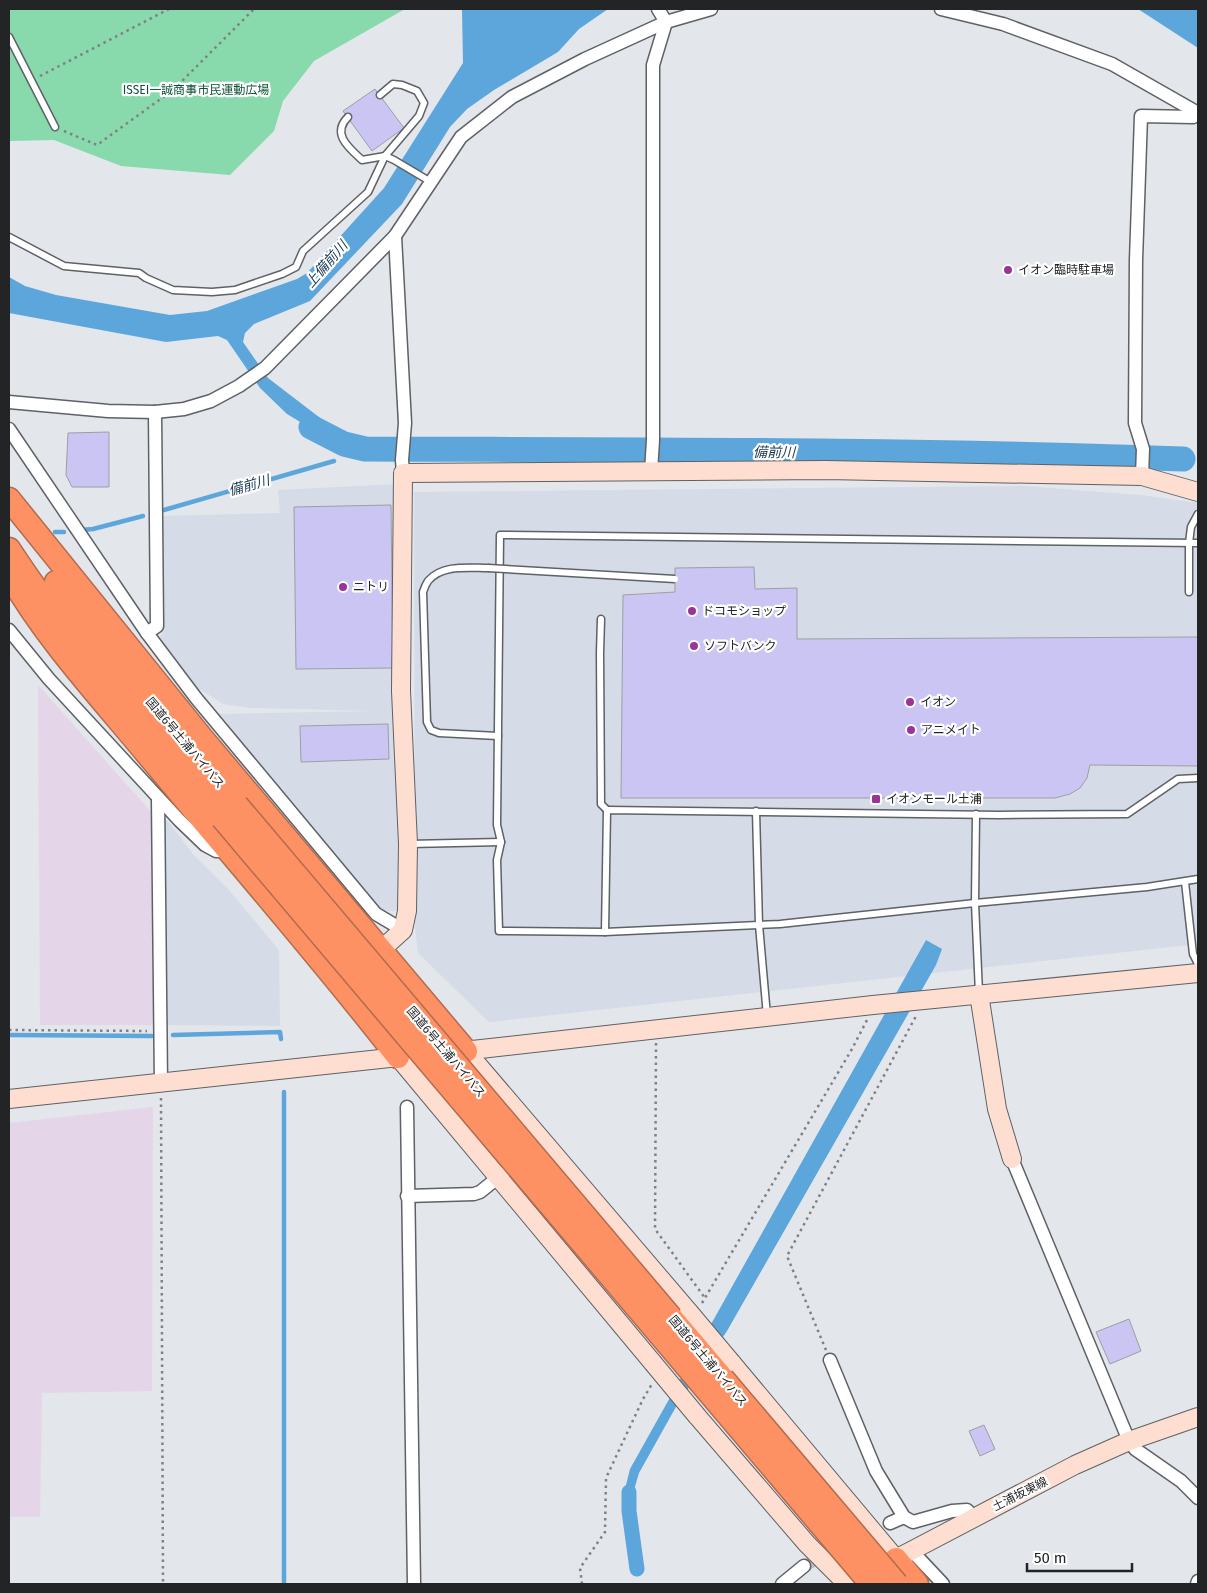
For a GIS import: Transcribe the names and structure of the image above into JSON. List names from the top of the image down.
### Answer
{
  "streets": {
    "highway": ["国道6号土浦バイパス"],
    "street": ["土浦坂東線"]
  },
  "water": ["上備前川", "備前川"],
  "parks": ["ISSEI一誠商事市民運動広場"],
  "places": {
    "other": [
      "イオン臨時駐車場",
      "ニトリ",
      "ドコモショップ",
      "ソフトバンク",
      "イオン",
      "アニメイト"
    ],
    "transit": ["イオンモール土浦"]
  },
  "scale_bar": "50 m"
}
